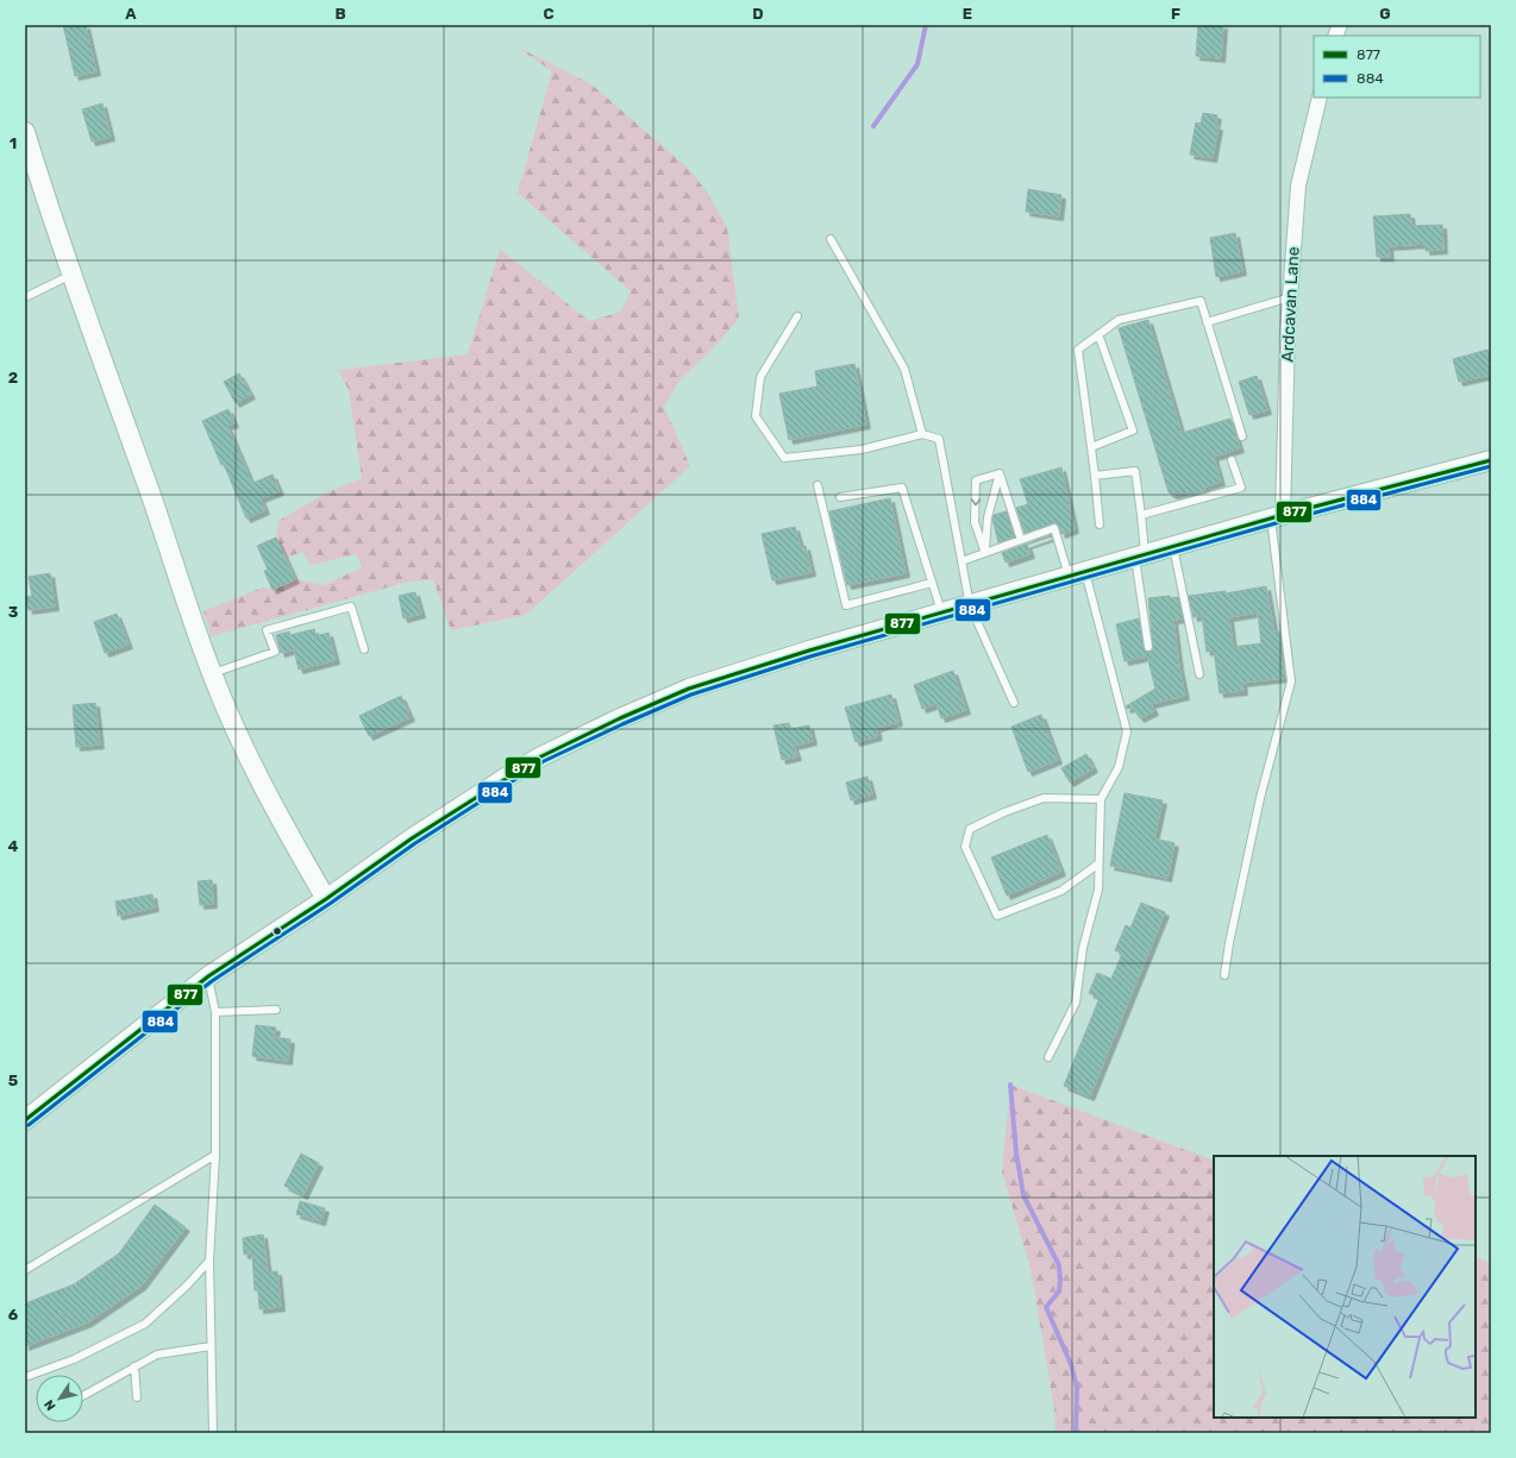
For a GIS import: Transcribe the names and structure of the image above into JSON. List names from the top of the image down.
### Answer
{
  "streets": {
    "street": ["Ardcavan Lane"]
  },
  "lines": ["transit line 877", "transit line 884"],
  "legend": ["877", "884"],
  "north": "bottom left",
  "grid": {
    "columns": [
      "A",
      "B",
      "C",
      "D",
      "E",
      "F",
      "G"
    ],
    "rows": [
      "1",
      "2",
      "3",
      "4",
      "5",
      "6"
    ]
  }
}
